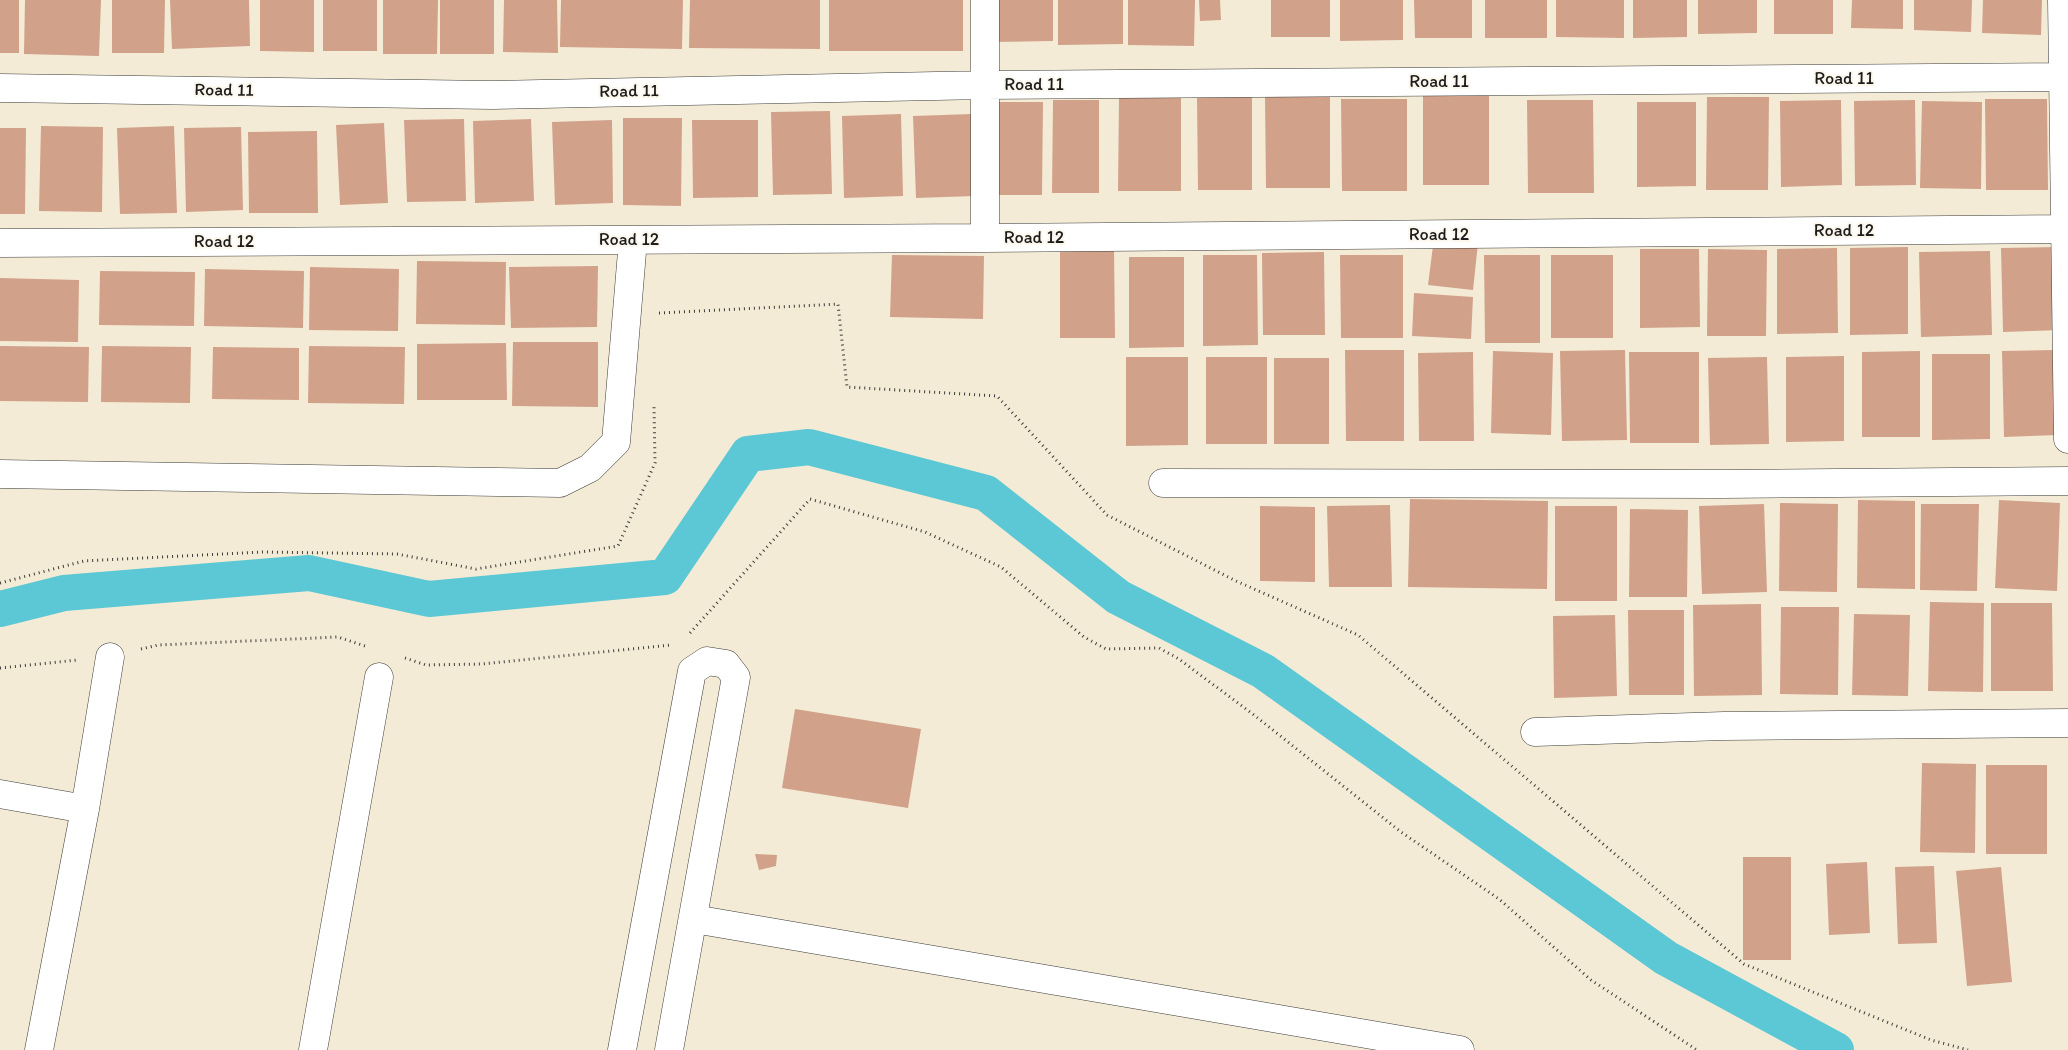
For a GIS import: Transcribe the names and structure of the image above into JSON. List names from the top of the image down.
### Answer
{
  "streets": {
    "street": ["Road 11", "Road 12"]
  }
}
